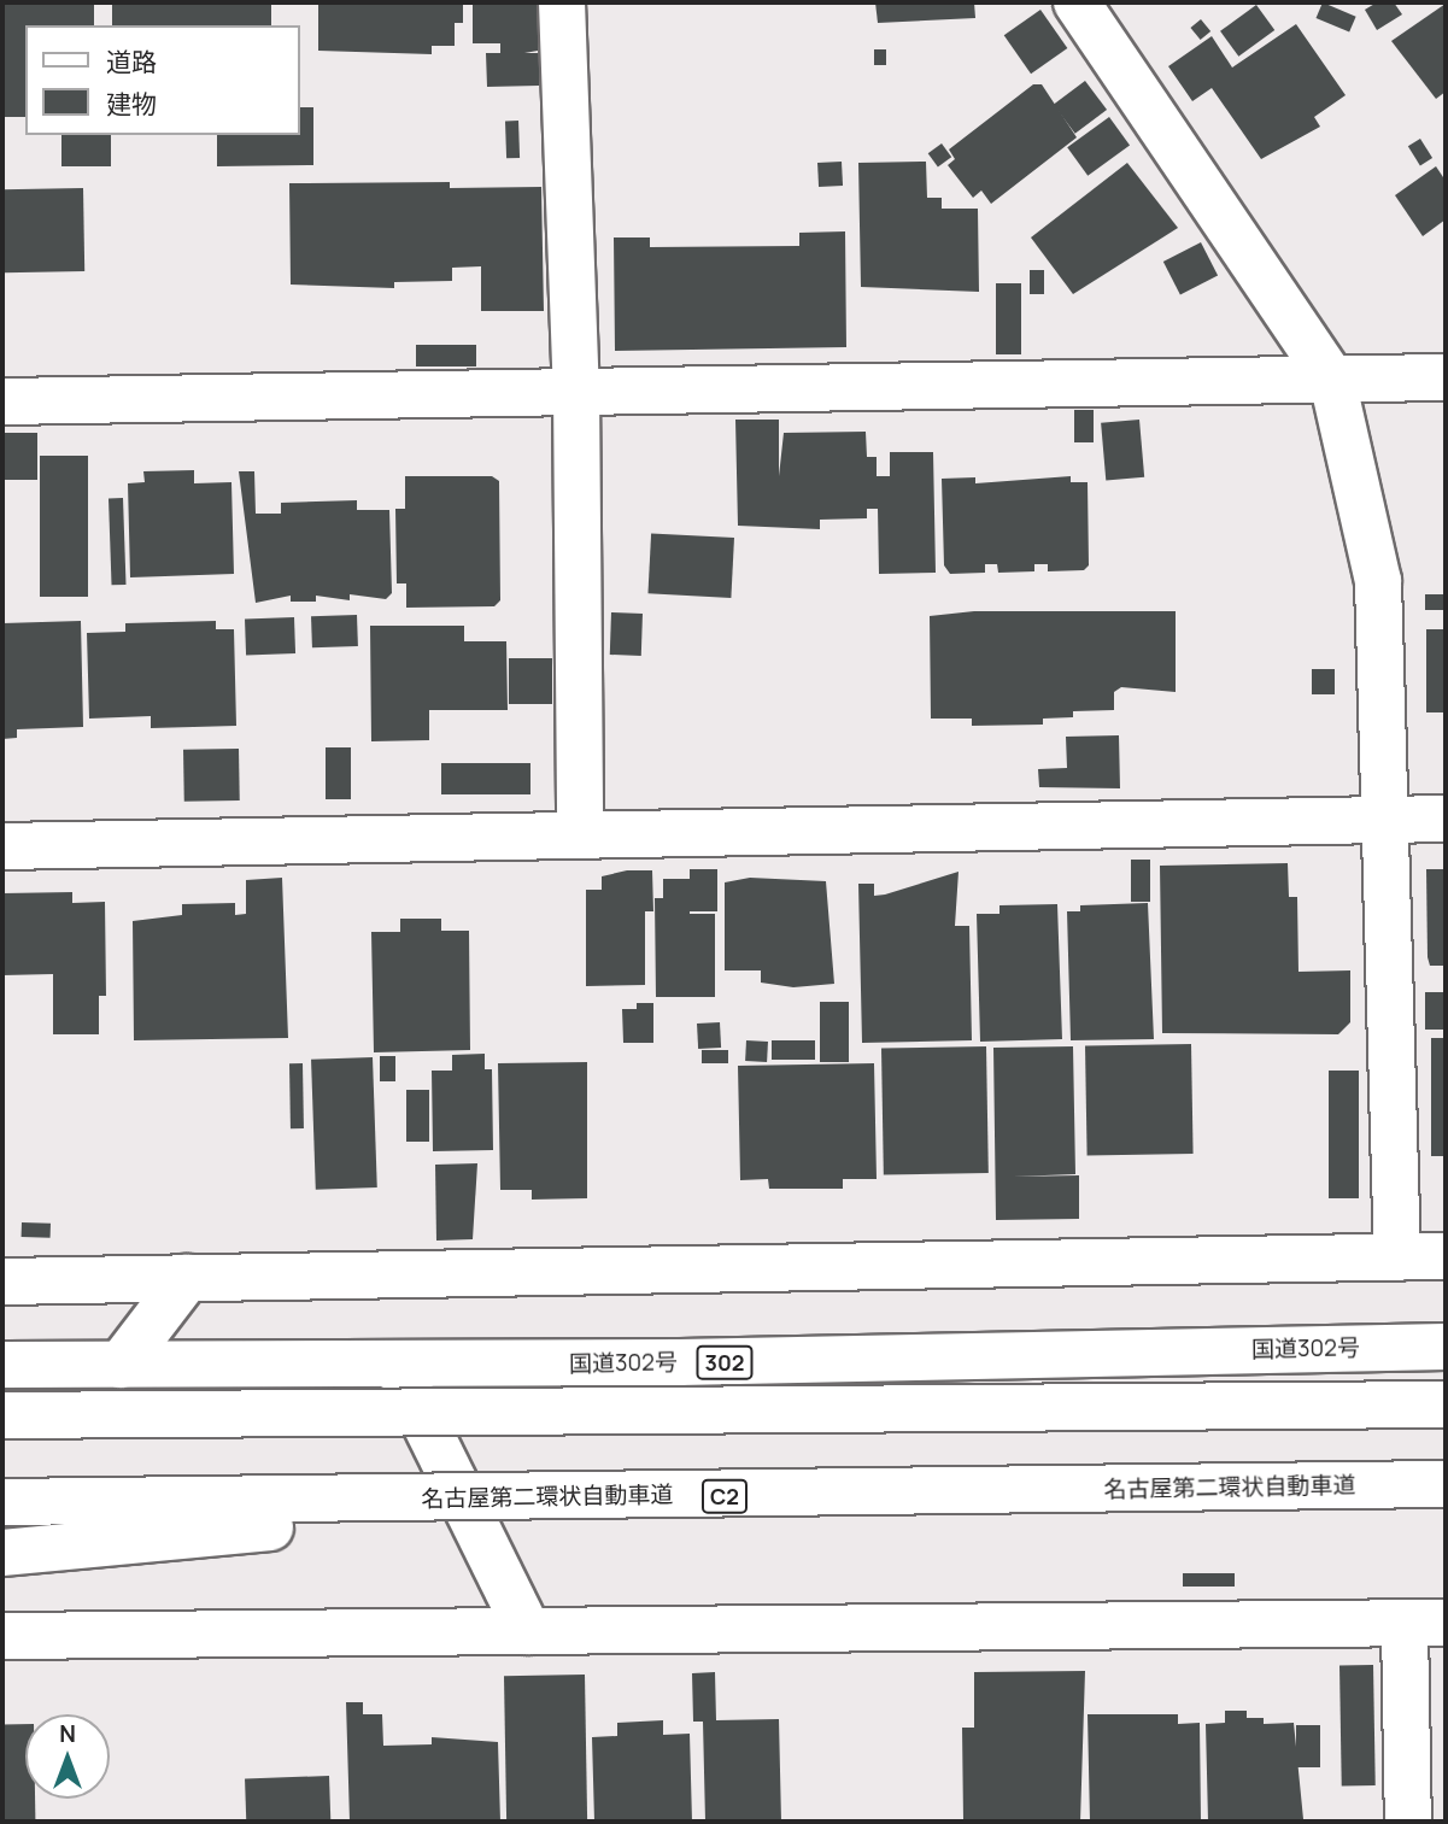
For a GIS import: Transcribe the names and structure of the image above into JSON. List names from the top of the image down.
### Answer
{
  "streets": {
    "main road": [
      "国道302号",
      "302",
      "名古屋第二環状自動車道",
      "C2"
    ]
  },
  "legend": ["道路", "建物"],
  "north": "top"
}
